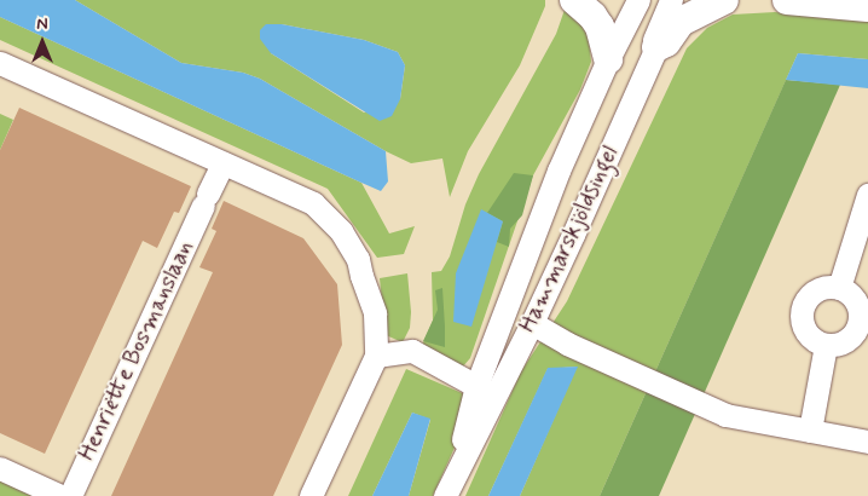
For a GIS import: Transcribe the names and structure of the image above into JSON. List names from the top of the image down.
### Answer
{
  "streets": {
    "street": ["Hammarskjöldsingel", "Henriëtte Bosmanslaan"]
  },
  "north": "top"
}
